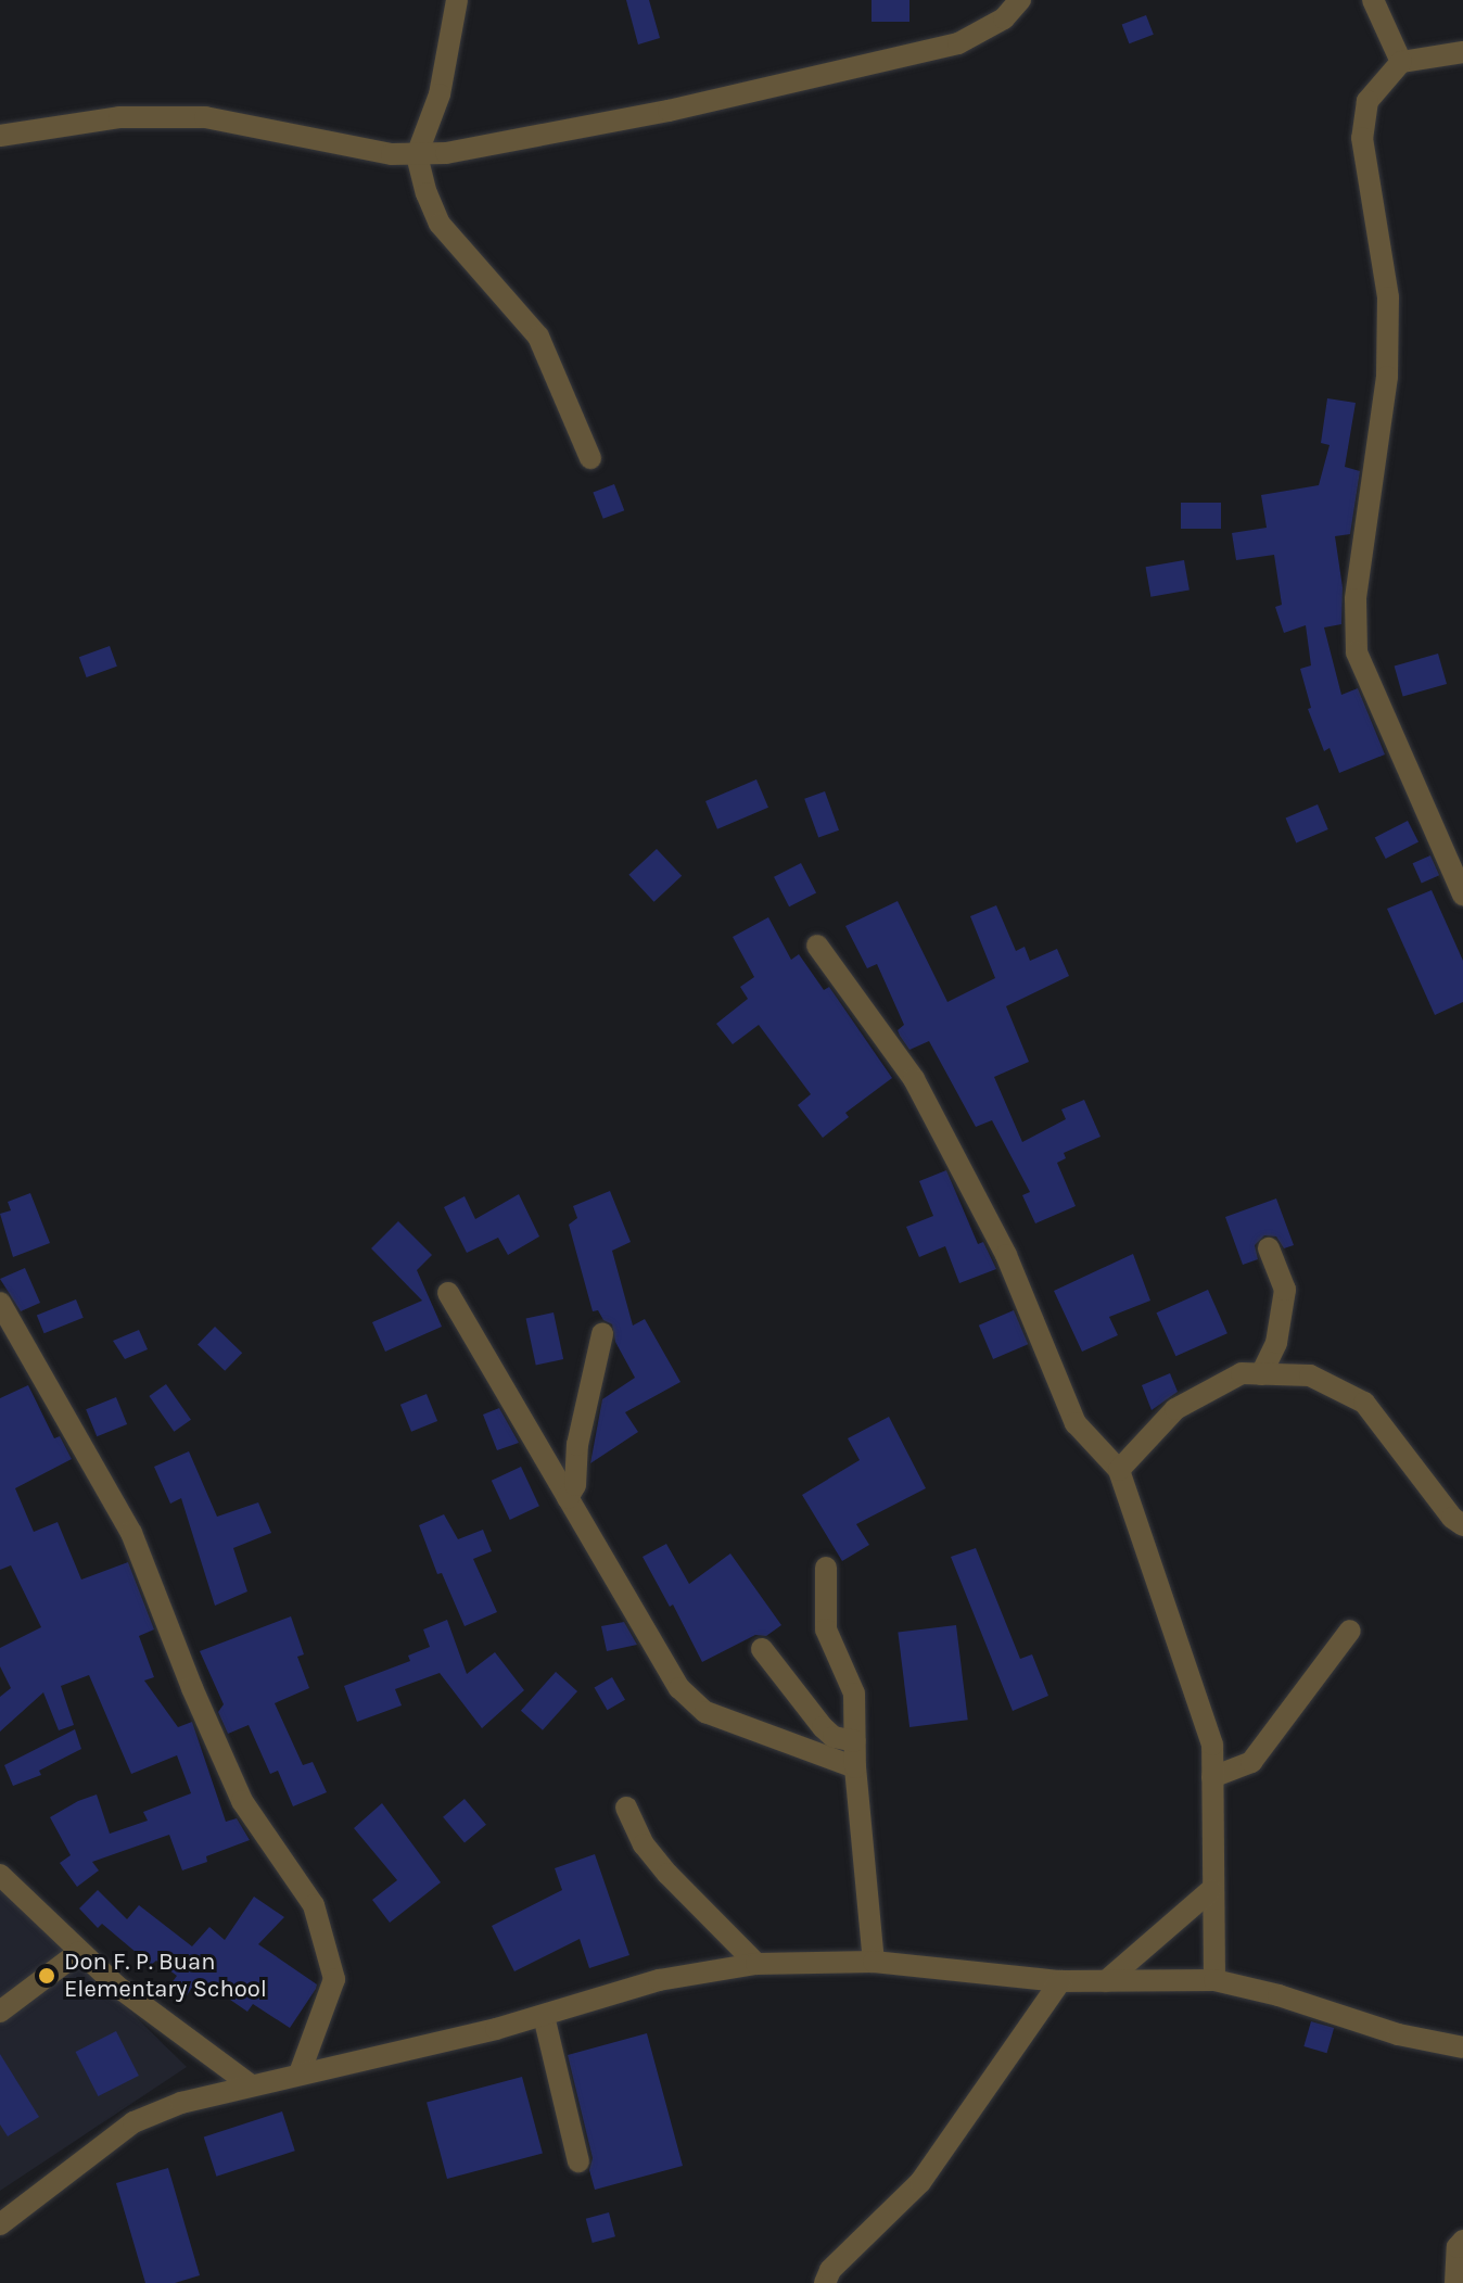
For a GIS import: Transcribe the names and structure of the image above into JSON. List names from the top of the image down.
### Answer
{
  "places": ["Don F. P. Buan Elementary School"]
}
